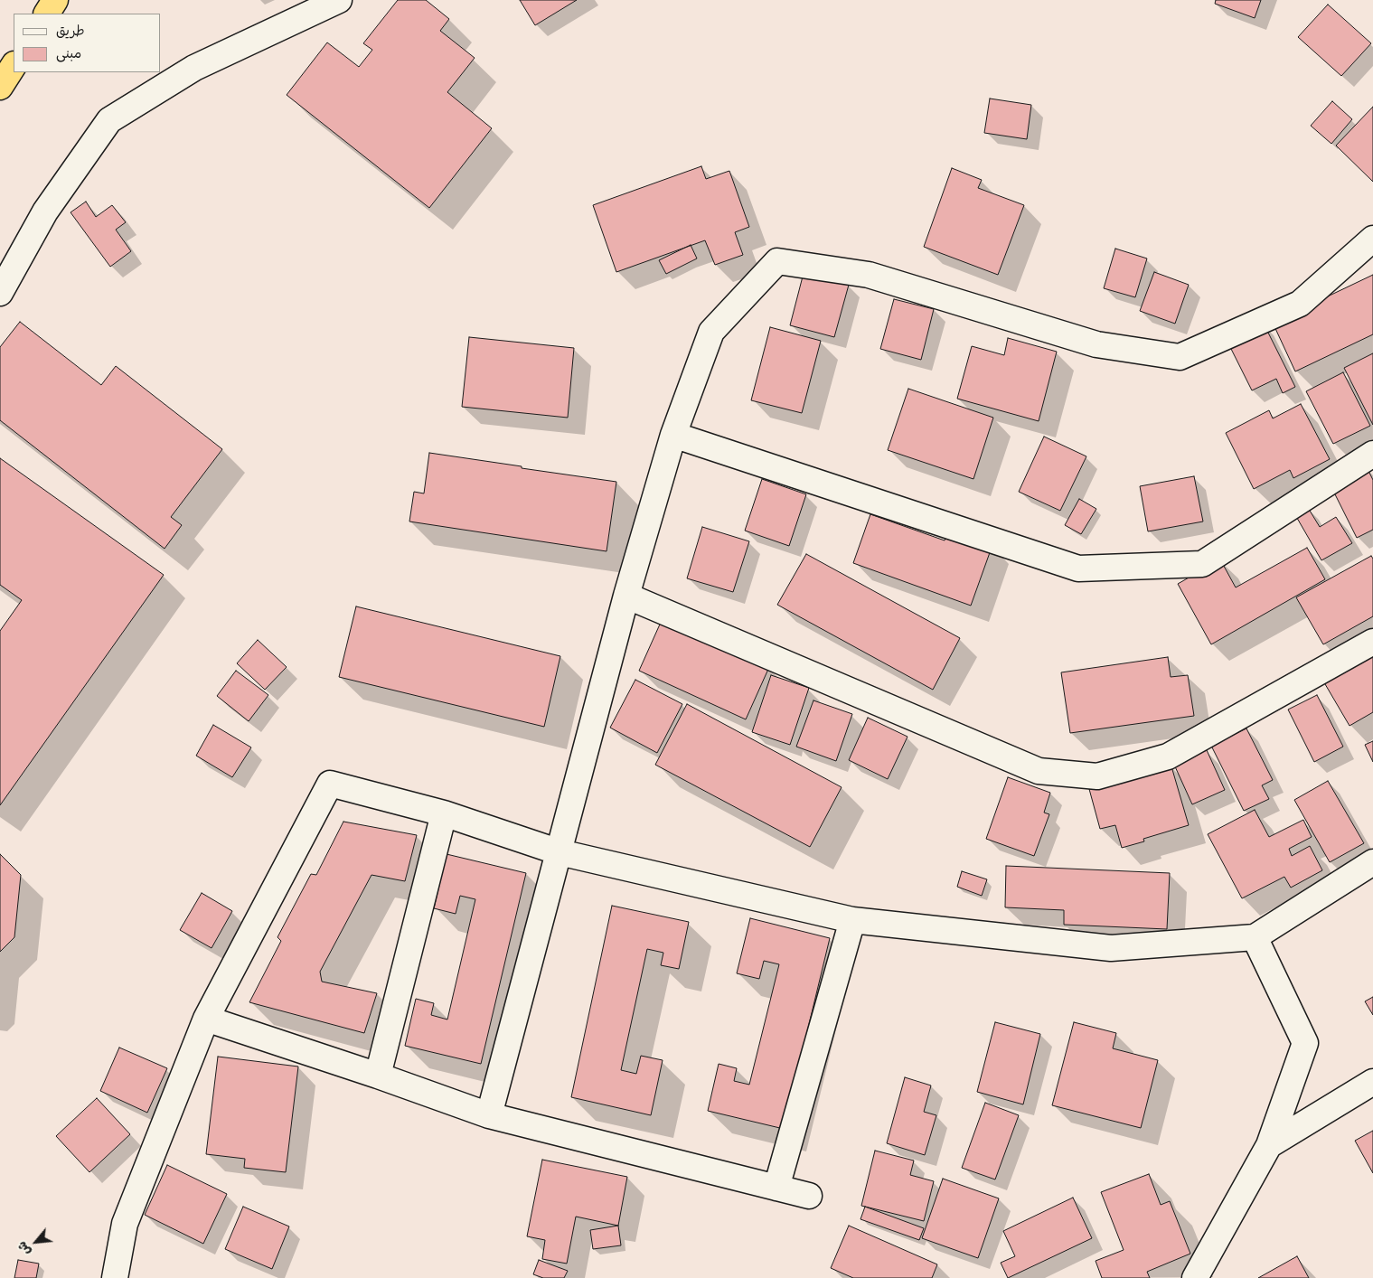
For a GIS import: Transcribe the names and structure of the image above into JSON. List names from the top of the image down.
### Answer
{
  "legend": ["طريق", "مبنى"],
  "north": "bottom left"
}
